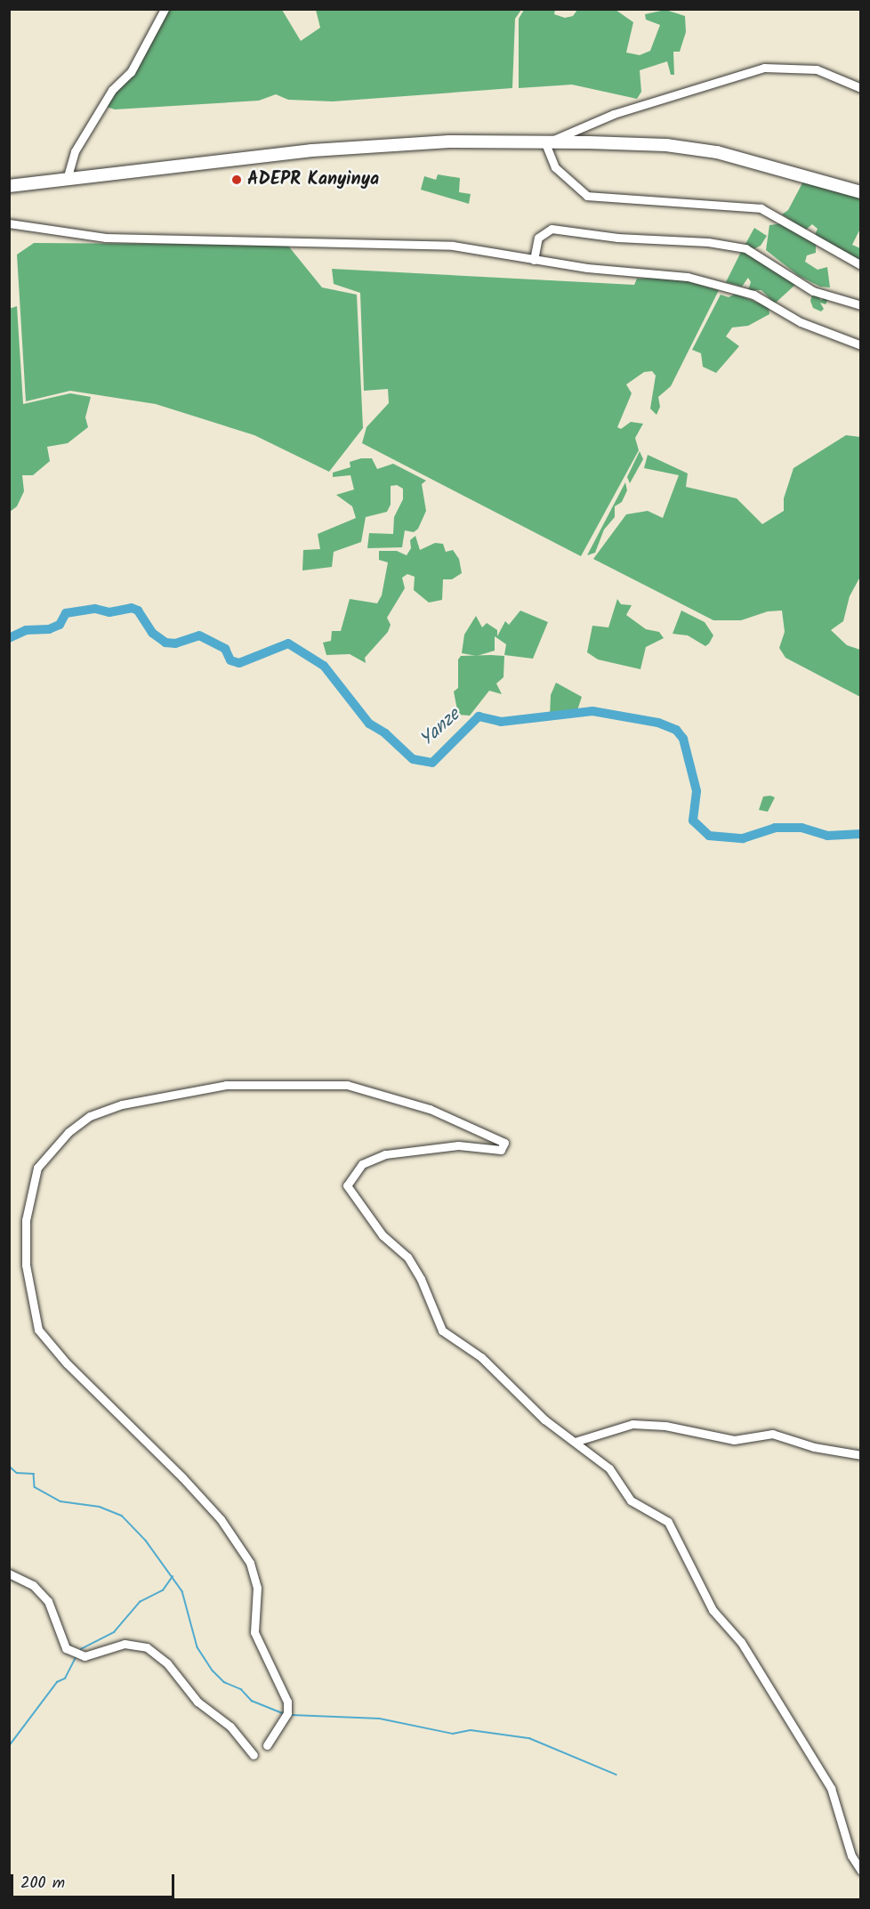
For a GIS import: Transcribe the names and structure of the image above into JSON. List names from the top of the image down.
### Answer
{
  "water": ["Yanze"],
  "places": ["ADEPR Kanyinya"],
  "scale_bar": "200 m"
}
